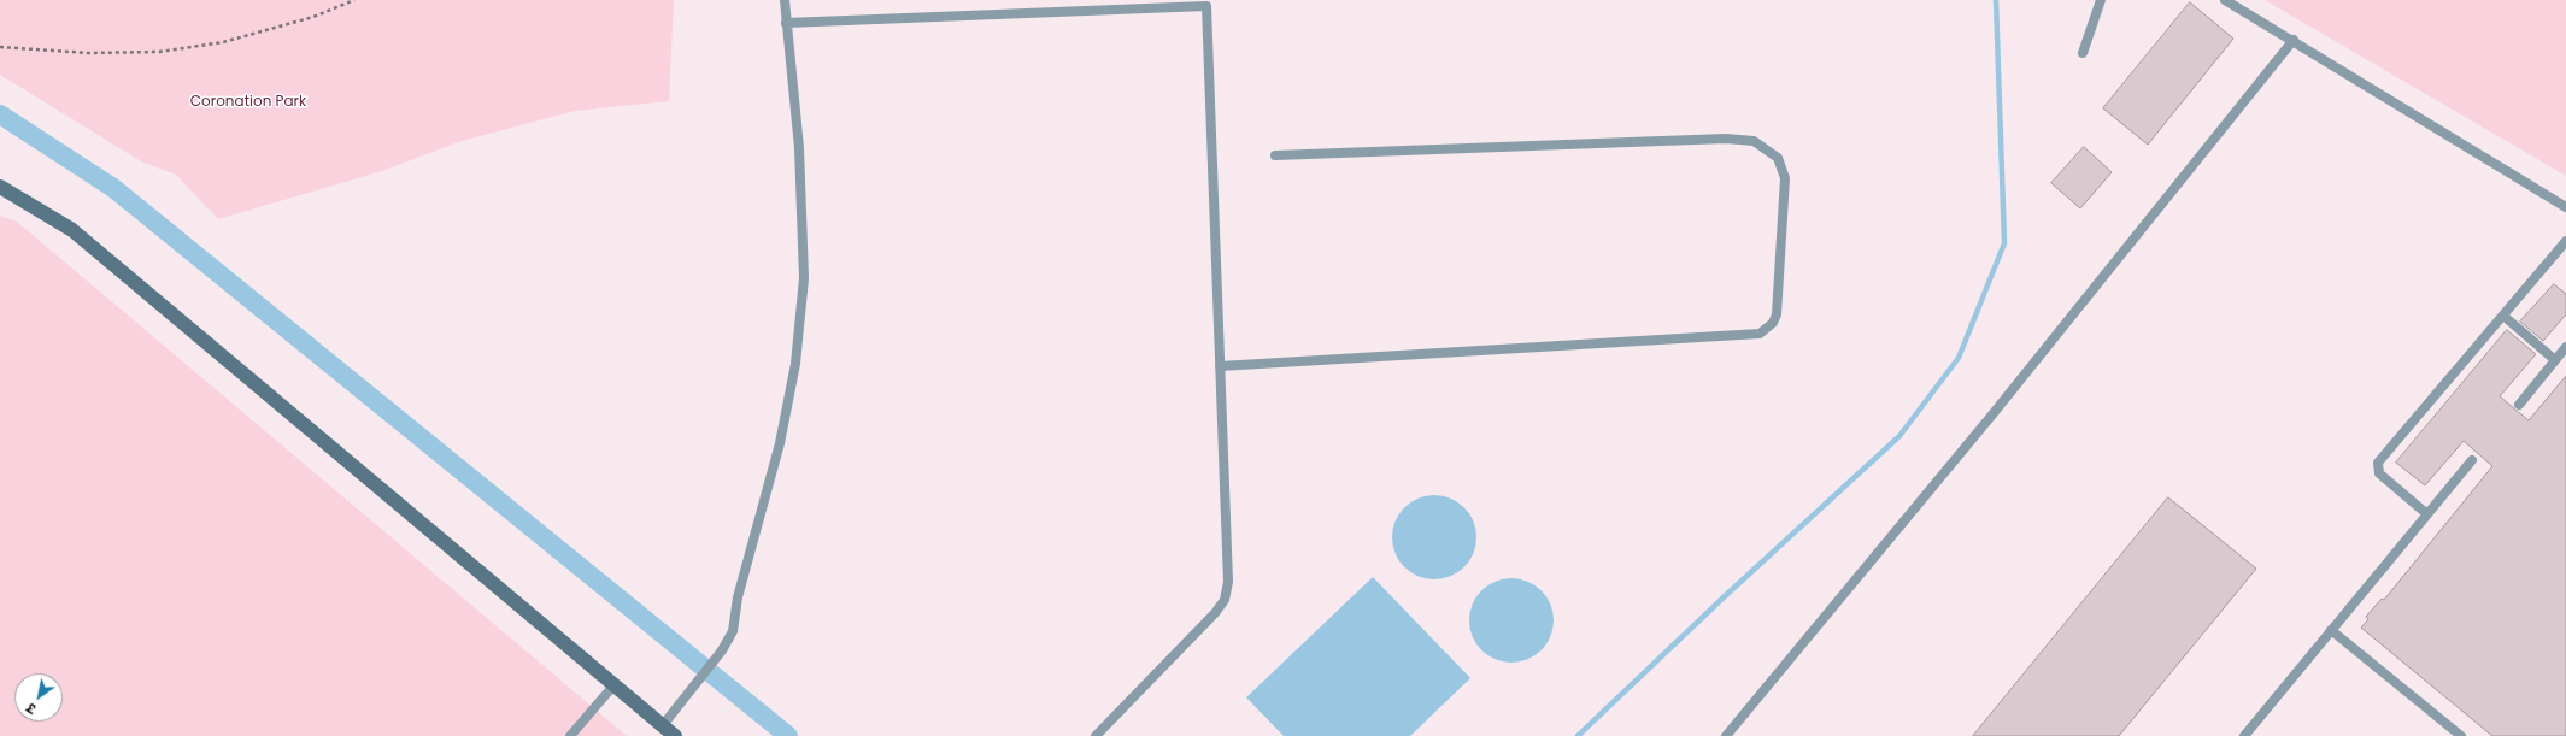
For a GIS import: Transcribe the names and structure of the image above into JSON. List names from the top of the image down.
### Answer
{
  "parks": ["Coronation Park"],
  "north": "bottom left"
}
